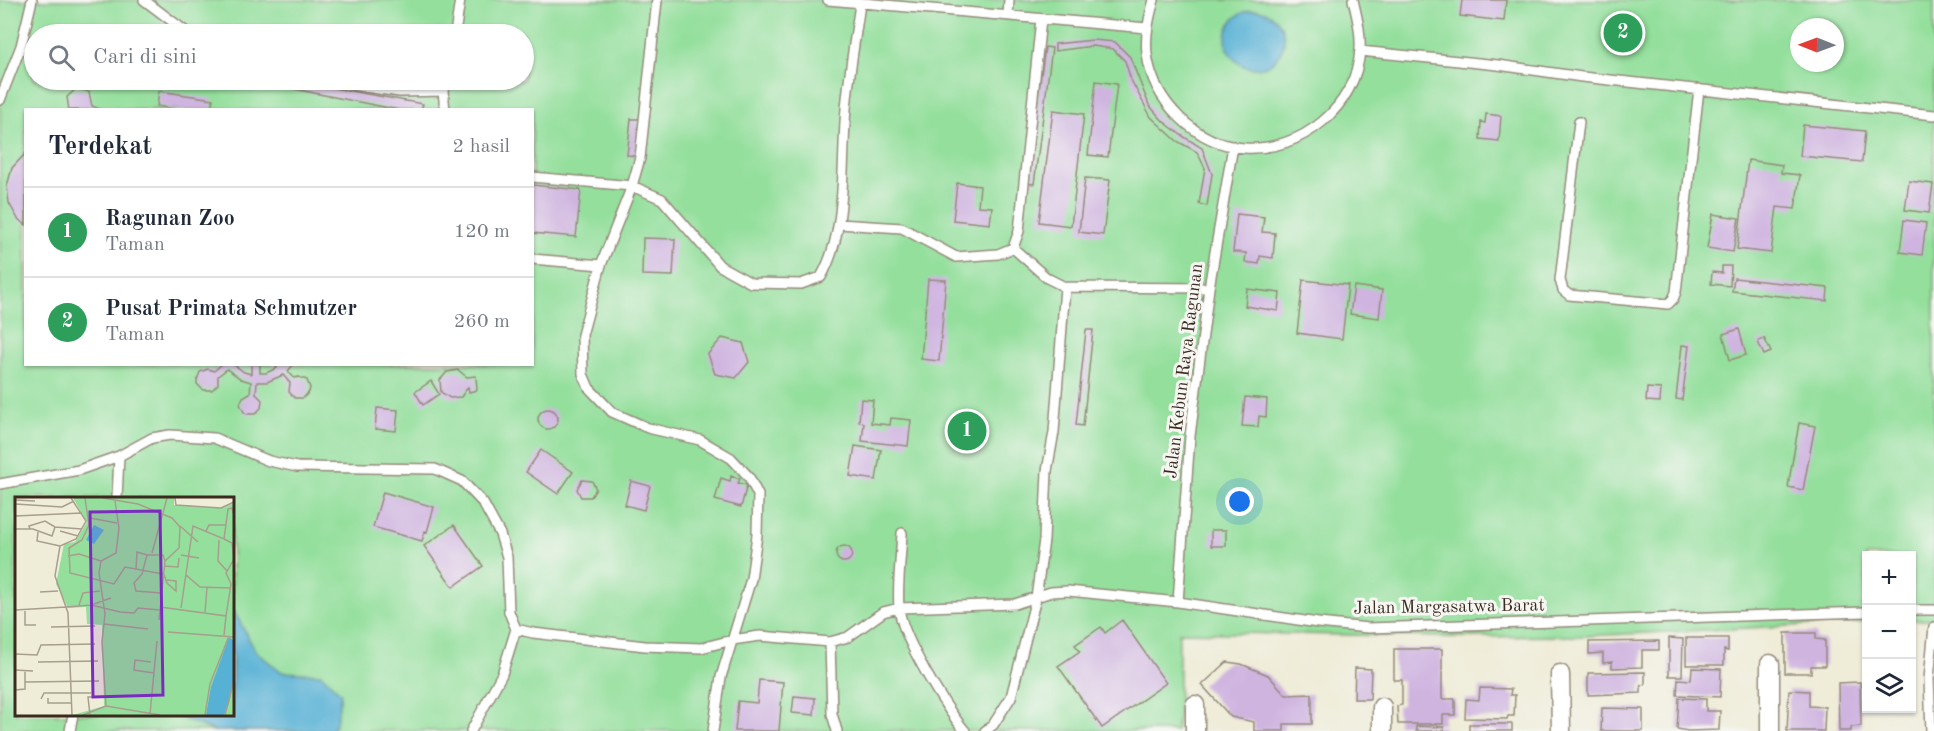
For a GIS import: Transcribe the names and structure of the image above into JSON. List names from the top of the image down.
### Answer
{
  "streets": {
    "lane": ["Jalan Kebun Raya Ragunan", "Jalan Margasatwa Barat"]
  },
  "crossings": [
    ["Jalan Kebun Raya Ragunan", "Jalan Margasatwa Barat"]
  ],
  "north": "left",
  "page": {
    "pins": ["2", "1"],
    "search": "Cari di sini",
    "heading": ["Terdekat", "2 hasil"],
    "list": [
      {
        "mark": "1",
        "name": "Ragunan Zoo",
        "note": "Taman",
        "value": "120 m"
      },
      {
        "mark": "2",
        "name": "Pusat Primata Schmutzer",
        "note": "Taman",
        "value": "260 m"
      }
    ],
    "map_buttons": ["+", "−"]
  }
}
